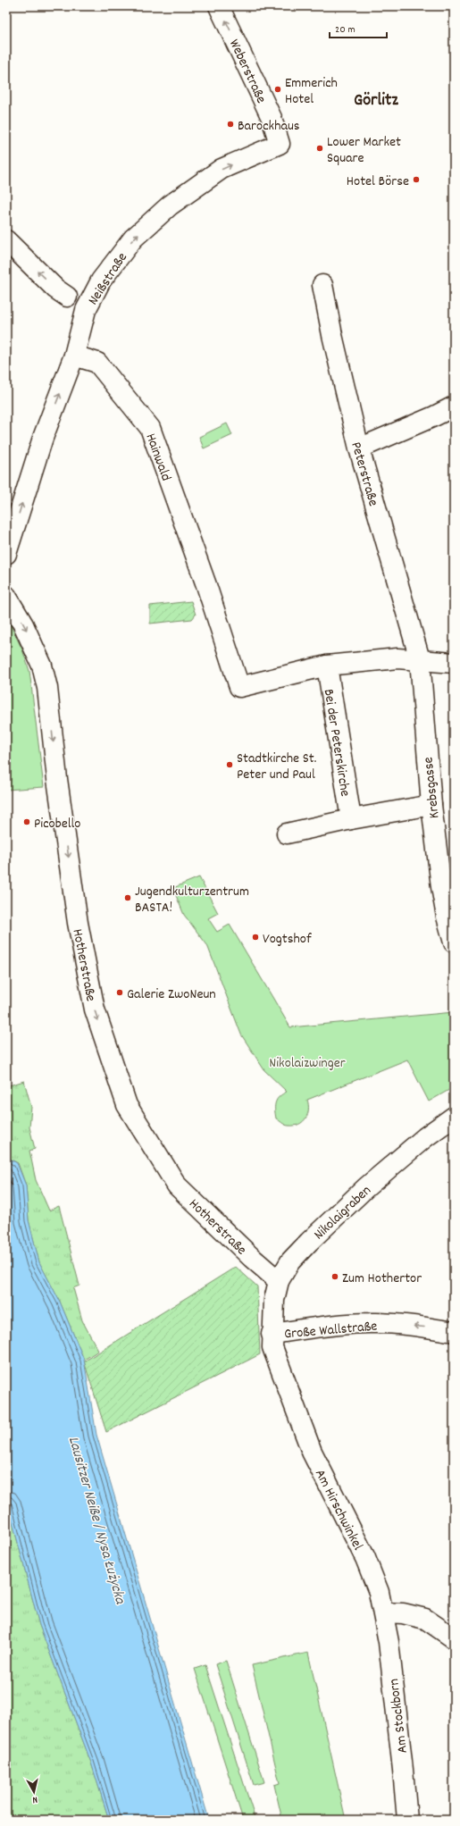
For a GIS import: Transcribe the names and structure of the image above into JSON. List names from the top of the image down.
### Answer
{
  "streets": {
    "street": [
      "Weberstraße",
      "Neißstraße",
      "Hainwald",
      "Peterstraße",
      "Bei der Peterskirche",
      "Krebsgasse",
      "Hotherstraße",
      "Nikolaigraben",
      "Große Wallstraße",
      "Am Hirschwinkel",
      "Am Stockborn"
    ]
  },
  "crossings": [
    ["Weberstraße", "Neißstraße"],
    ["Neißstraße", "Hainwald"],
    ["Hainwald", "Bei der Peterskirche"],
    ["Peterstraße", "Krebsgasse"],
    ["Hotherstraße", "Nikolaigraben"],
    ["Nikolaigraben", "Große Wallstraße"],
    ["Nikolaigraben", "Am Hirschwinkel"],
    ["Große Wallstraße", "Am Hirschwinkel"],
    ["Am Hirschwinkel", "Am Stockborn"]
  ],
  "one_way": [
    "Weberstraße",
    "Neißstraße",
    "Hotherstraße",
    "Große Wallstraße"
  ],
  "districts": ["Görlitz"],
  "water": ["Lausitzer Neiße / Nysa Łużycka"],
  "parks": ["Nikolaizwinger"],
  "places": [
    "Emmerich Hotel",
    "Barockhaus",
    "Lower Market Square",
    "Hotel Börse",
    "Stadtkirche St. Peter und Paul",
    "Picobello",
    "Jugendkulturzentrum BASTA!",
    "Vogtshof",
    "Galerie ZwoNeun",
    "Zum Hothertor"
  ],
  "scale_bar": "20 m",
  "north": "bottom"
}
